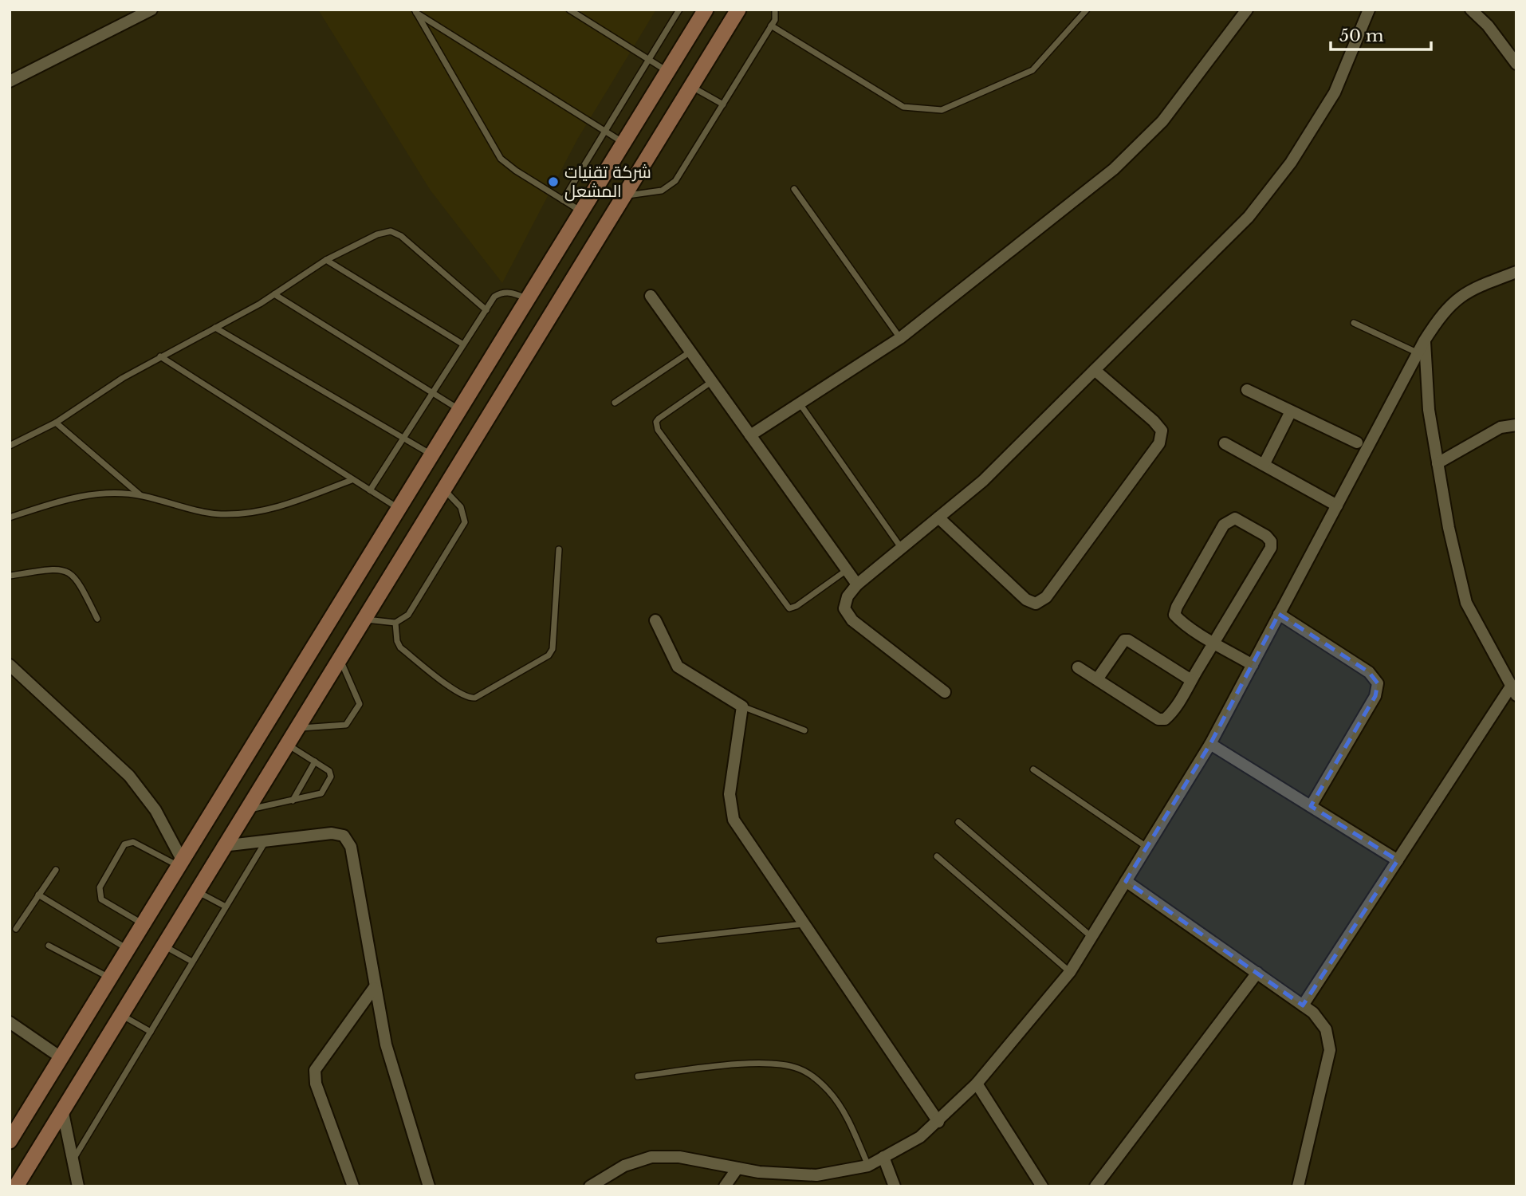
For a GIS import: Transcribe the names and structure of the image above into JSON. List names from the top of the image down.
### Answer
{
  "places": ["شركة تقنيات المشعل"],
  "scale_bar": "50 m"
}
